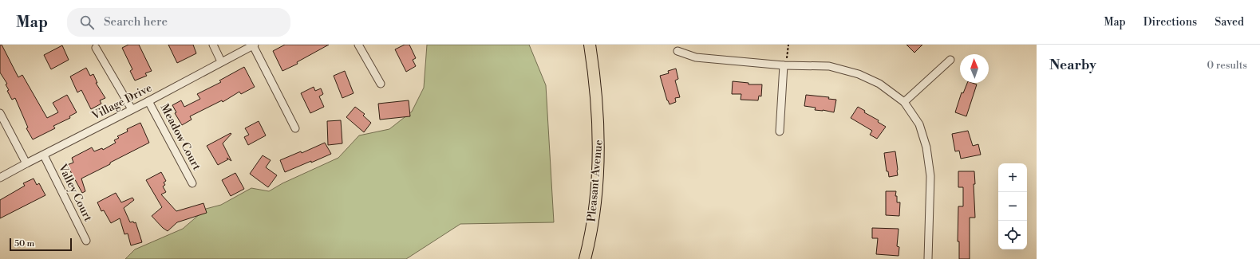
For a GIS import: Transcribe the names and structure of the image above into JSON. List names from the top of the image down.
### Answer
{
  "streets": {
    "main road": ["Pleasant Avenue"],
    "street": ["Village Drive", "Meadow Court", "Valley Court"]
  },
  "crossings": [
    ["Village Drive", "Meadow Court"],
    ["Village Drive", "Valley Court"]
  ],
  "scale_bar": "50 m",
  "north": "top",
  "page": {
    "header": "Map",
    "search": "Search here",
    "nav": ["Map", "Directions", "Saved"],
    "heading": ["Nearby", "0 results"],
    "map_buttons": ["+", "−"],
    "scale": "50 m"
  }
}
